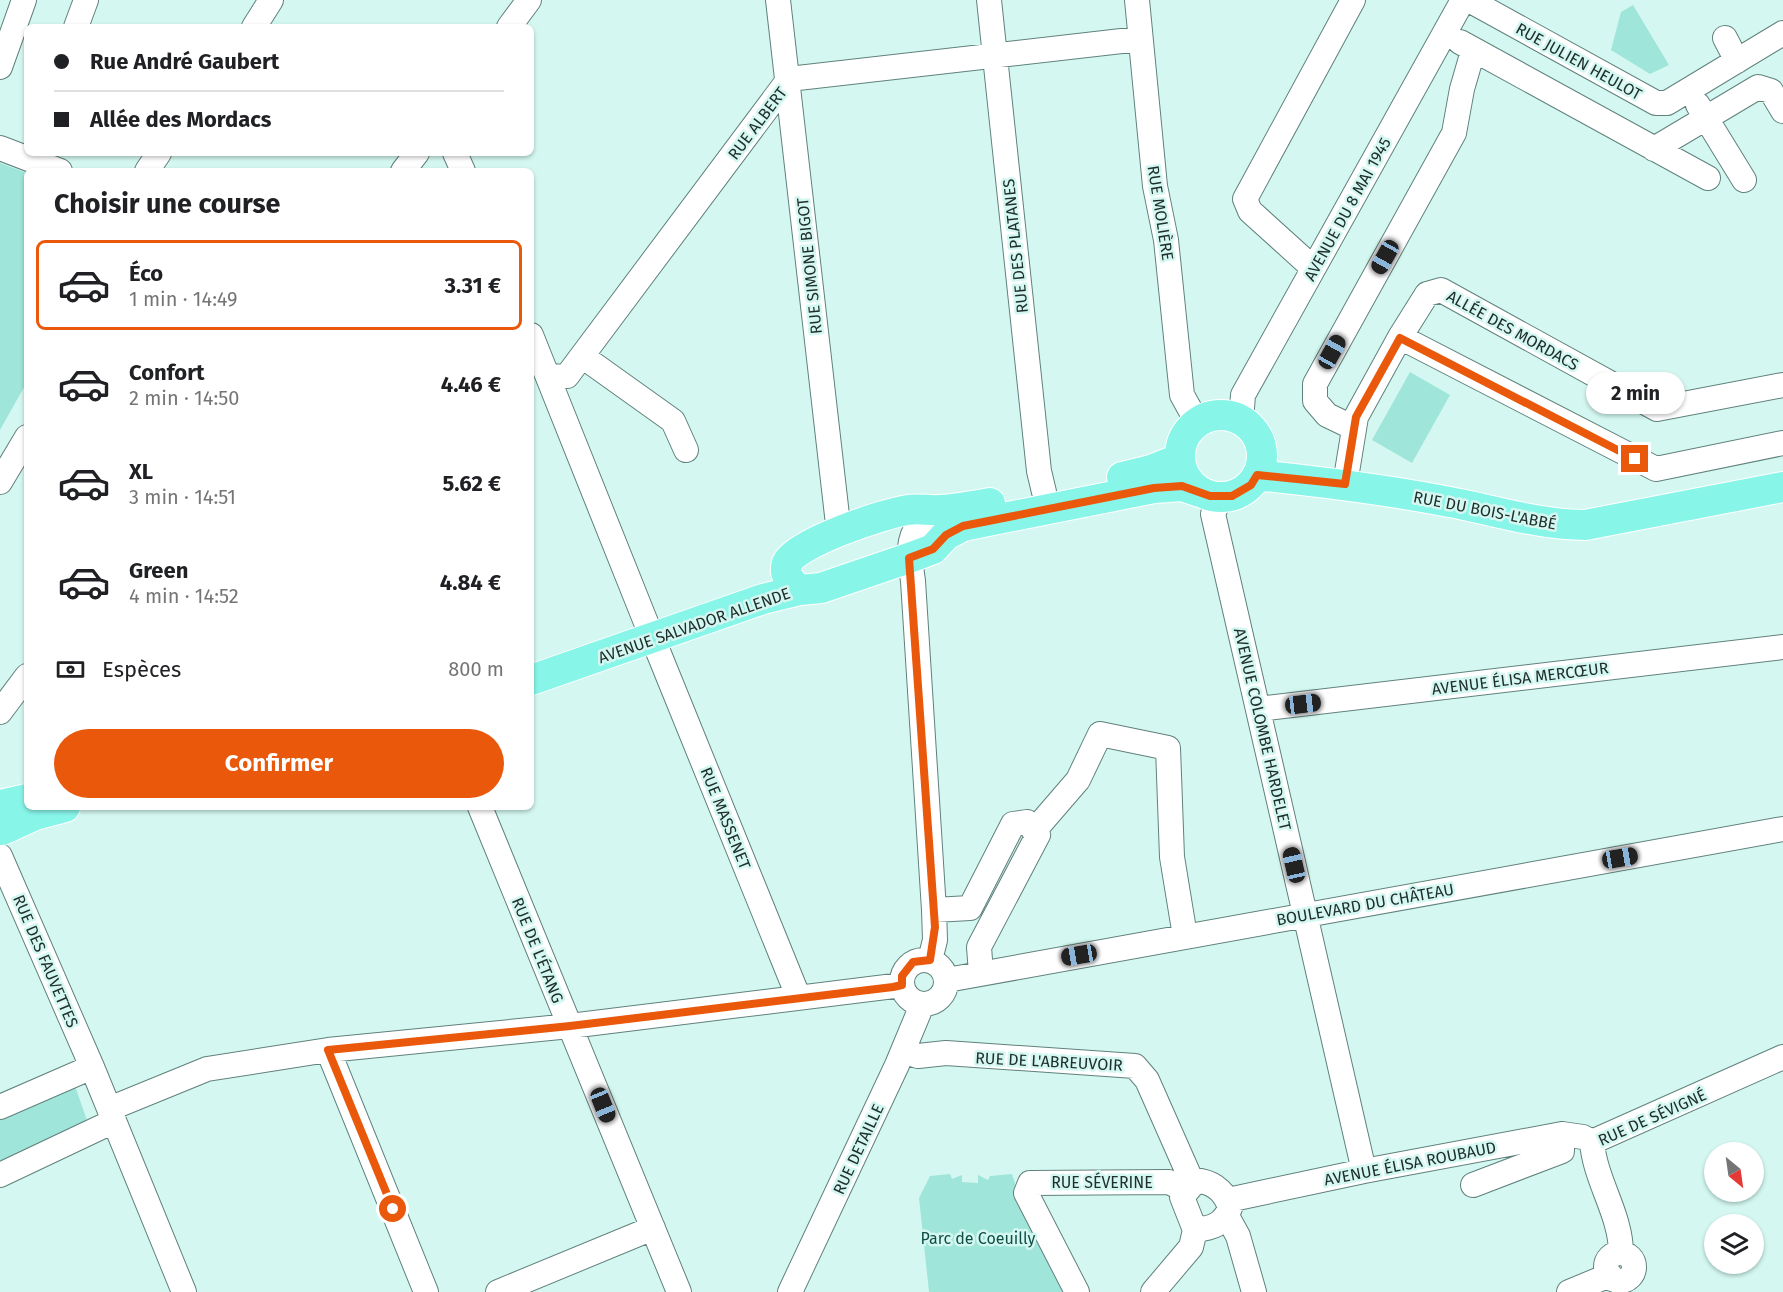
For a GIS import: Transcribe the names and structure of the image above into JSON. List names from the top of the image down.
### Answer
{
  "streets": {
    "main road": ["RUE DU BOIS-L'ABBÉ", "AVENUE SALVADOR ALLENDE"],
    "street": [
      "RUE JULIEN HEULOT",
      "RUE ALBERT",
      "AVENUE DU 8 MAI 1945",
      "RUE MOLIÈRE",
      "RUE DES PLATANES",
      "RUE SIMONE BIGOT",
      "ALLÉE DES MORDACS",
      "AVENUE ÉLISA MERCŒUR",
      "AVENUE COLOMBE HARDELET",
      "RUE MASSENET",
      "BOULEVARD DU CHÂTEAU",
      "RUE DE L'ÉTANG",
      "RUE DES FAUVETTES",
      "RUE DE L'ABREUVOIR",
      "RUE DE SÉVIGNÉ",
      "RUE DETAILLE",
      "AVENUE ÉLISA ROUBAUD",
      "RUE SÉVERINE"
    ]
  },
  "crossings": [
    ["RUE ALBERT", "RUE MOLIÈRE"],
    ["RUE ALBERT", "RUE DES PLATANES"],
    ["RUE ALBERT", "RUE SIMONE BIGOT"],
    ["RUE ALBERT", "RUE MASSENET"],
    ["AVENUE DU 8 MAI 1945", "RUE MOLIÈRE"],
    ["AVENUE DU 8 MAI 1945", "RUE DU BOIS-L'ABBÉ"],
    ["AVENUE DU 8 MAI 1945", "AVENUE SALVADOR ALLENDE"],
    ["AVENUE DU 8 MAI 1945", "AVENUE COLOMBE HARDELET"],
    ["RUE MOLIÈRE", "RUE DU BOIS-L'ABBÉ"],
    ["RUE MOLIÈRE", "AVENUE SALVADOR ALLENDE"],
    ["RUE MOLIÈRE", "AVENUE COLOMBE HARDELET"],
    ["RUE DES PLATANES", "AVENUE SALVADOR ALLENDE"],
    ["RUE SIMONE BIGOT", "AVENUE SALVADOR ALLENDE"],
    ["ALLÉE DES MORDACS", "RUE DU BOIS-L'ABBÉ"],
    ["RUE DU BOIS-L'ABBÉ", "AVENUE SALVADOR ALLENDE"],
    ["RUE DU BOIS-L'ABBÉ", "AVENUE COLOMBE HARDELET"],
    ["AVENUE SALVADOR ALLENDE", "AVENUE COLOMBE HARDELET"],
    ["AVENUE SALVADOR ALLENDE", "RUE MASSENET"],
    ["AVENUE ÉLISA MERCŒUR", "AVENUE COLOMBE HARDELET"],
    ["AVENUE COLOMBE HARDELET", "BOULEVARD DU CHÂTEAU"],
    ["AVENUE COLOMBE HARDELET", "AVENUE ÉLISA ROUBAUD"],
    ["BOULEVARD DU CHÂTEAU", "RUE DETAILLE"],
    ["RUE DE L'ABREUVOIR", "RUE DETAILLE"],
    ["RUE DE L'ABREUVOIR", "AVENUE ÉLISA ROUBAUD"],
    ["RUE DE L'ABREUVOIR", "RUE SÉVERINE"],
    ["RUE DE SÉVIGNÉ", "AVENUE ÉLISA ROUBAUD"],
    ["AVENUE ÉLISA ROUBAUD", "RUE SÉVERINE"]
  ],
  "parks": ["Parc de Coeuilly"],
  "north": "bottom right",
  "page": {
    "banner": ["Rue André Gaubert", "Allée des Mordacs"],
    "heading": "Choisir une course",
    "list": [
      {
        "name": "Éco",
        "note": "1 min · 14:49",
        "value": "3.31 €"
      },
      {
        "name": "Confort",
        "note": "2 min · 14:50",
        "value": "4.46 €"
      },
      {
        "name": "XL",
        "note": "3 min · 14:51",
        "value": "5.62 €"
      },
      {
        "name": "Green",
        "note": "4 min · 14:52",
        "value": "4.84 €"
      }
    ],
    "bubble": "2 min",
    "pay": ["Espèces", "800 m"],
    "buttons": "Confirmer"
  }
}
